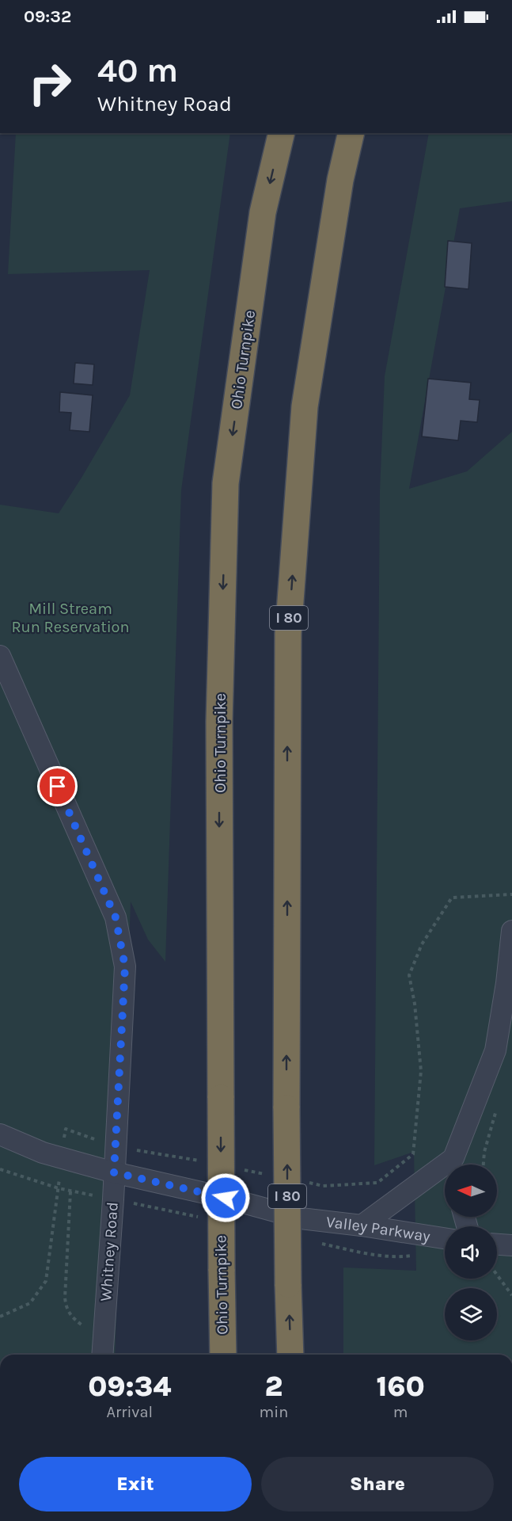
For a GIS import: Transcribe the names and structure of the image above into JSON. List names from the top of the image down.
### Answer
{
  "streets": {
    "highway": ["Ohio Turnpike", "I 80"],
    "street": ["Valley Parkway", "Whitney Road"]
  },
  "crossings": [
    ["Valley Parkway", "Whitney Road"]
  ],
  "parks": ["Mill Stream Run Reservation"],
  "north": "left",
  "page": {
    "status": "09:32",
    "turn": ["40 m", "Whitney Road"],
    "eta": [
      "09:34",
      "Arrival",
      "2",
      "min",
      "160",
      "m"
    ],
    "buttons": ["Exit", "Share"]
  }
}
